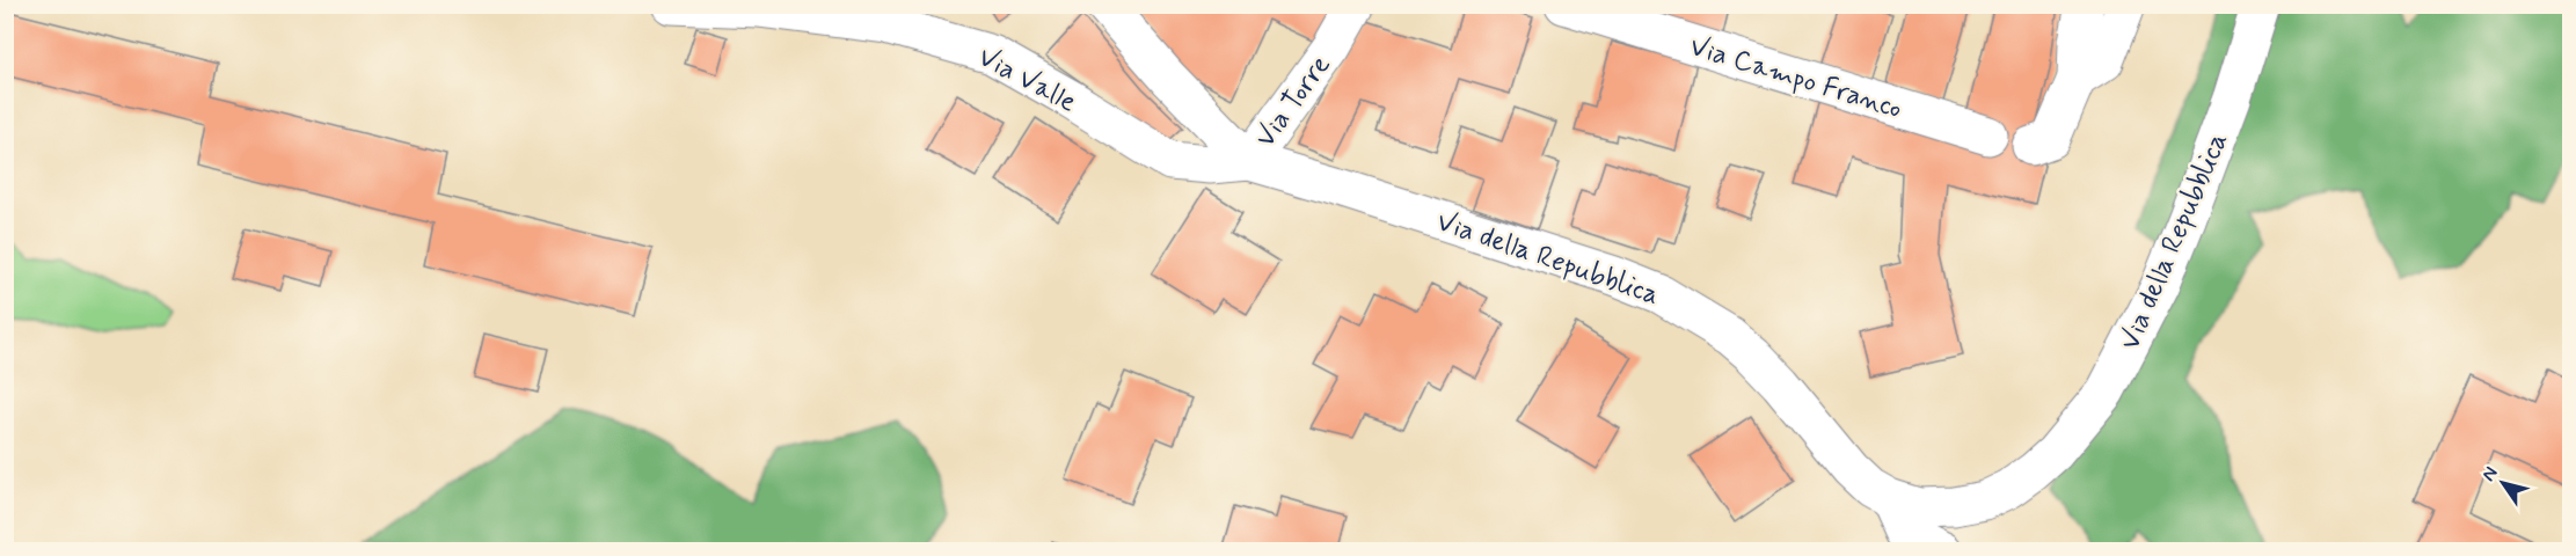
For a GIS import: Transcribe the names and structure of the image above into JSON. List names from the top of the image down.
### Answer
{
  "streets": {
    "street": [
      "Via Campo Franco",
      "Via Valle",
      "Via Torre",
      "Via della Repubblica"
    ]
  },
  "crossings": [
    ["Via Valle", "Via Torre"],
    ["Via Valle", "Via della Repubblica"],
    ["Via Torre", "Via della Repubblica"]
  ],
  "north": "top left"
}
